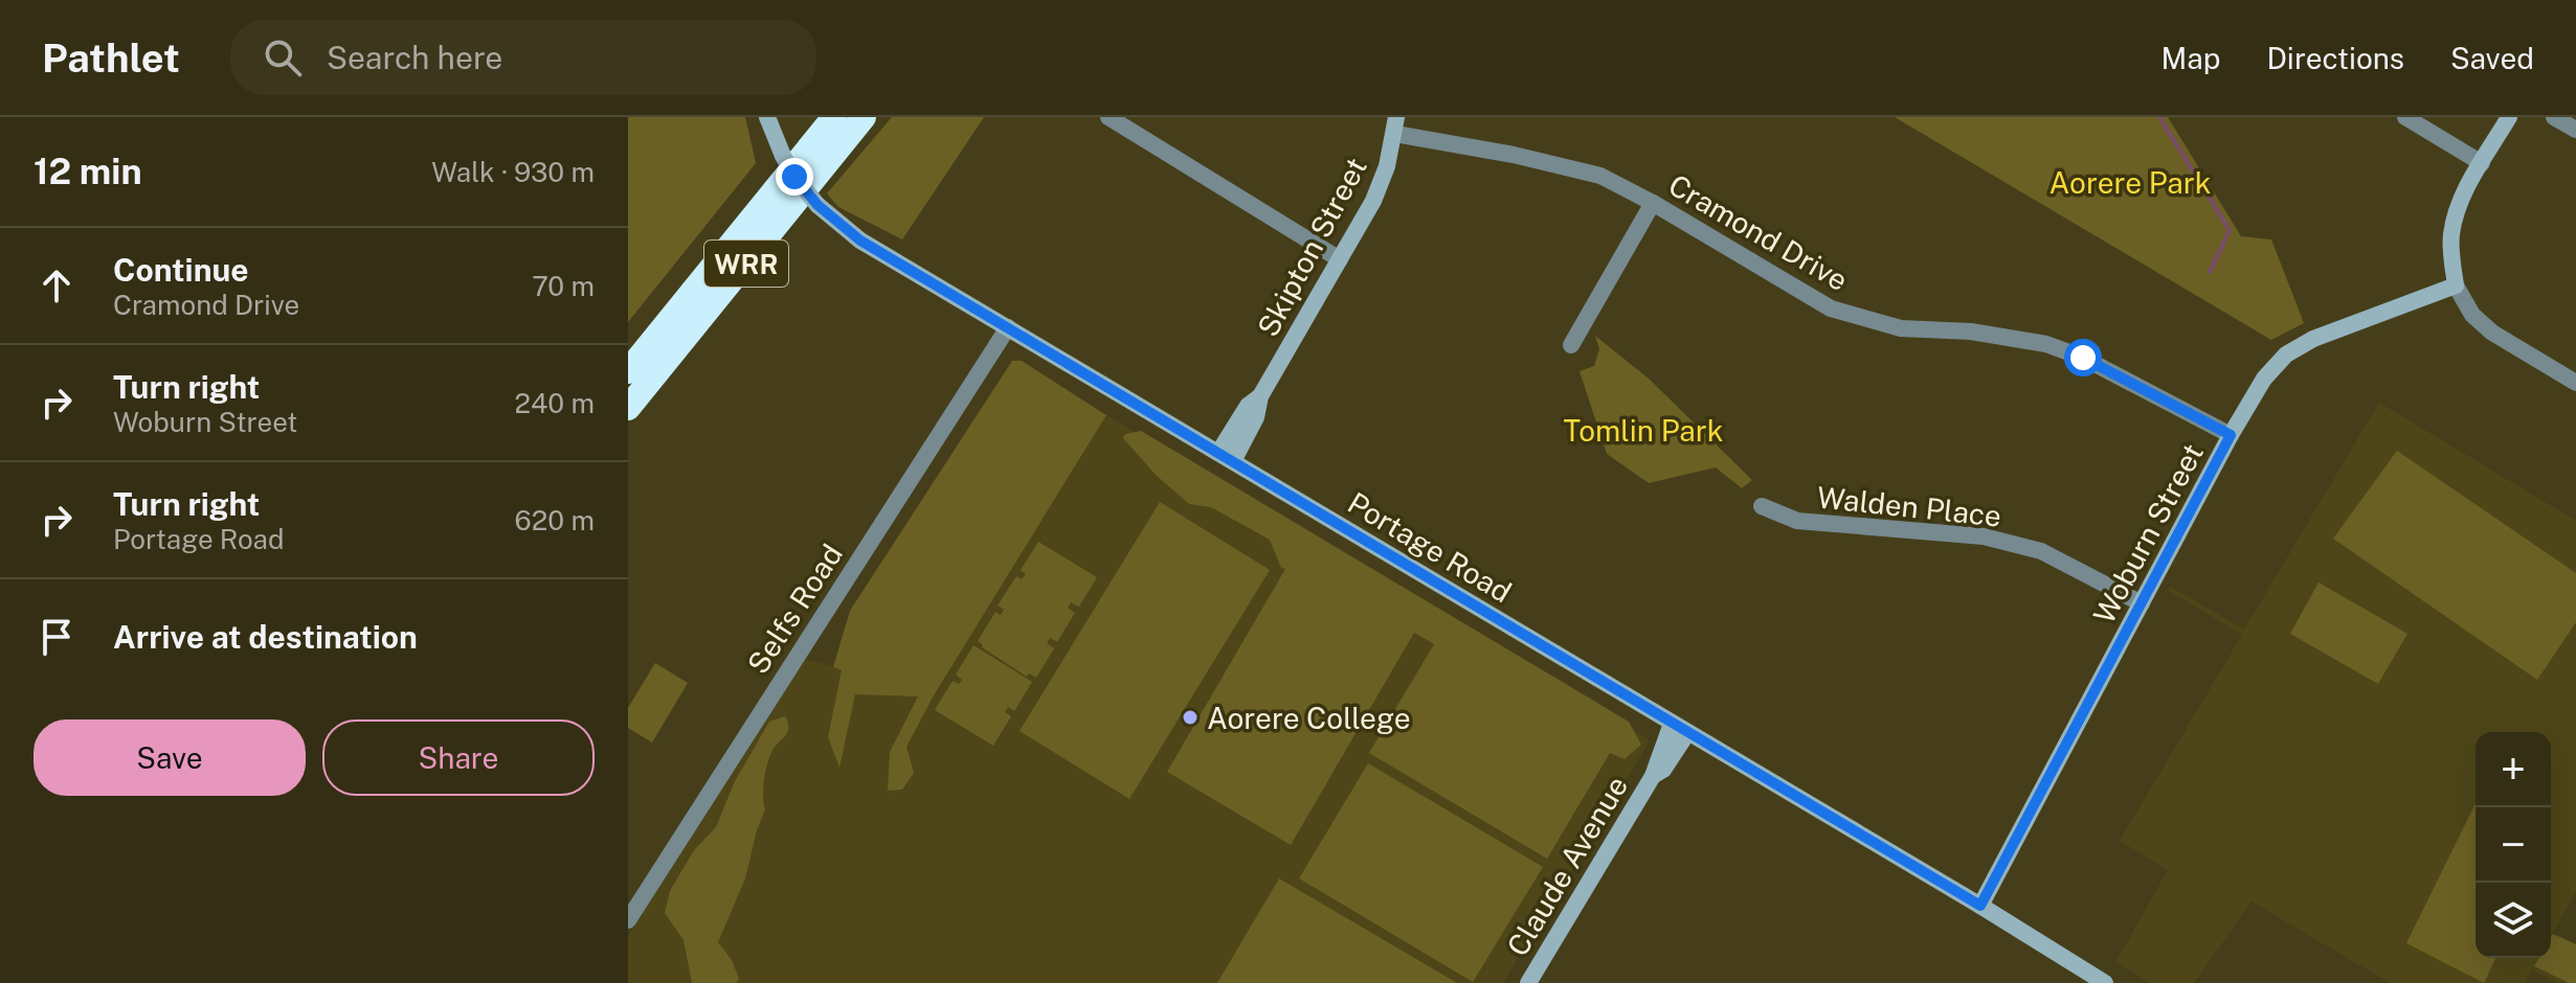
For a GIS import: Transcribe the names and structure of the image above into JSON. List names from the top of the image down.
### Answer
{
  "streets": {
    "highway": ["WRR"],
    "main road": [
      "Skipton Street",
      "Woburn Street",
      "Portage Road",
      "Claude Avenue"
    ],
    "street": ["Cramond Drive", "Walden Place", "Selfs Road"]
  },
  "crossings": [
    ["Cramond Drive", "Skipton Street"],
    ["Cramond Drive", "Woburn Street"],
    ["Skipton Street", "Portage Road"],
    ["Walden Place", "Woburn Street"],
    ["Woburn Street", "Portage Road"],
    ["Portage Road", "Selfs Road"],
    ["Portage Road", "Claude Avenue"]
  ],
  "parks": ["Aorere Park", "Tomlin Park"],
  "places": ["Aorere College"],
  "page": {
    "header": "Pathlet",
    "search": "Search here",
    "nav": ["Map", "Directions", "Saved"],
    "heading": ["12 min", "Walk · 930 m"],
    "list": [
      ["Continue", "Cramond Drive", "70 m"],
      ["Turn right", "Woburn Street", "240 m"],
      ["Turn right", "Portage Road", "620 m"],
      "Arrive at destination"
    ],
    "buttons": ["Save", "Share"],
    "map_buttons": ["+", "−"]
  }
}
